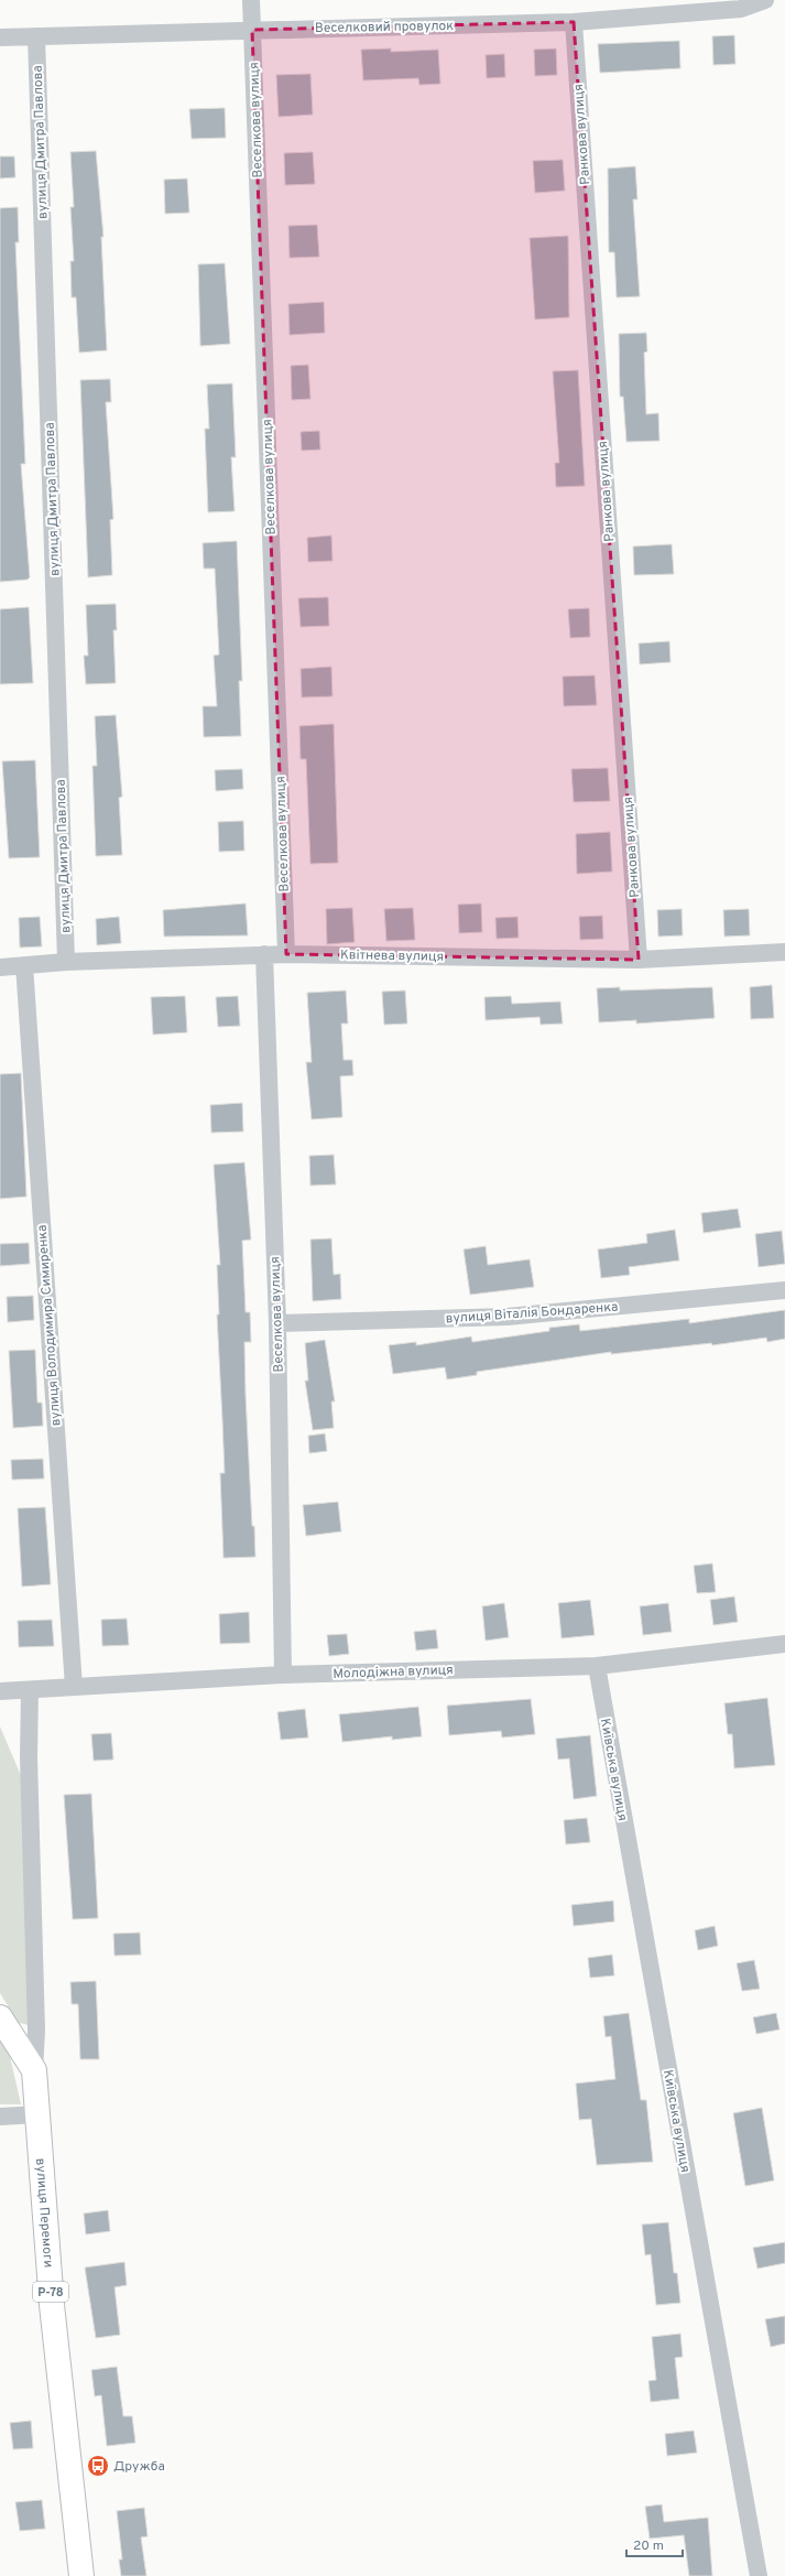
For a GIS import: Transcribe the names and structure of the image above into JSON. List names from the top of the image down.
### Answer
{
  "streets": {
    "main road": ["вулиця Перемоги", "Р-78"],
    "street": [
      "Веселковий провулок",
      "Веселкова вулиця",
      "Ранкова вулиця",
      "вулиця Дмитра Павлова",
      "Квітнева вулиця",
      "вулиця Віталія Бондаренка",
      "вулиця Володимира Симиренка",
      "Молодіжна вулиця",
      "Київська вулиця"
    ]
  },
  "crossings": [
    ["Веселковий провулок", "Веселкова вулиця"],
    ["Веселковий провулок", "Ранкова вулиця"],
    ["Веселковий провулок", "вулиця Дмитра Павлова"],
    ["Веселкова вулиця", "Квітнева вулиця"],
    ["Веселкова вулиця", "вулиця Віталія Бондаренка"],
    ["Веселкова вулиця", "Молодіжна вулиця"],
    ["Ранкова вулиця", "Квітнева вулиця"],
    ["вулиця Дмитра Павлова", "Квітнева вулиця"],
    ["Квітнева вулиця", "вулиця Володимира Симиренка"],
    ["вулиця Володимира Симиренка", "Молодіжна вулиця"],
    ["Молодіжна вулиця", "Київська вулиця"]
  ],
  "places": {
    "bus stop": ["Дружба"]
  },
  "scale_bar": "20 m"
}
